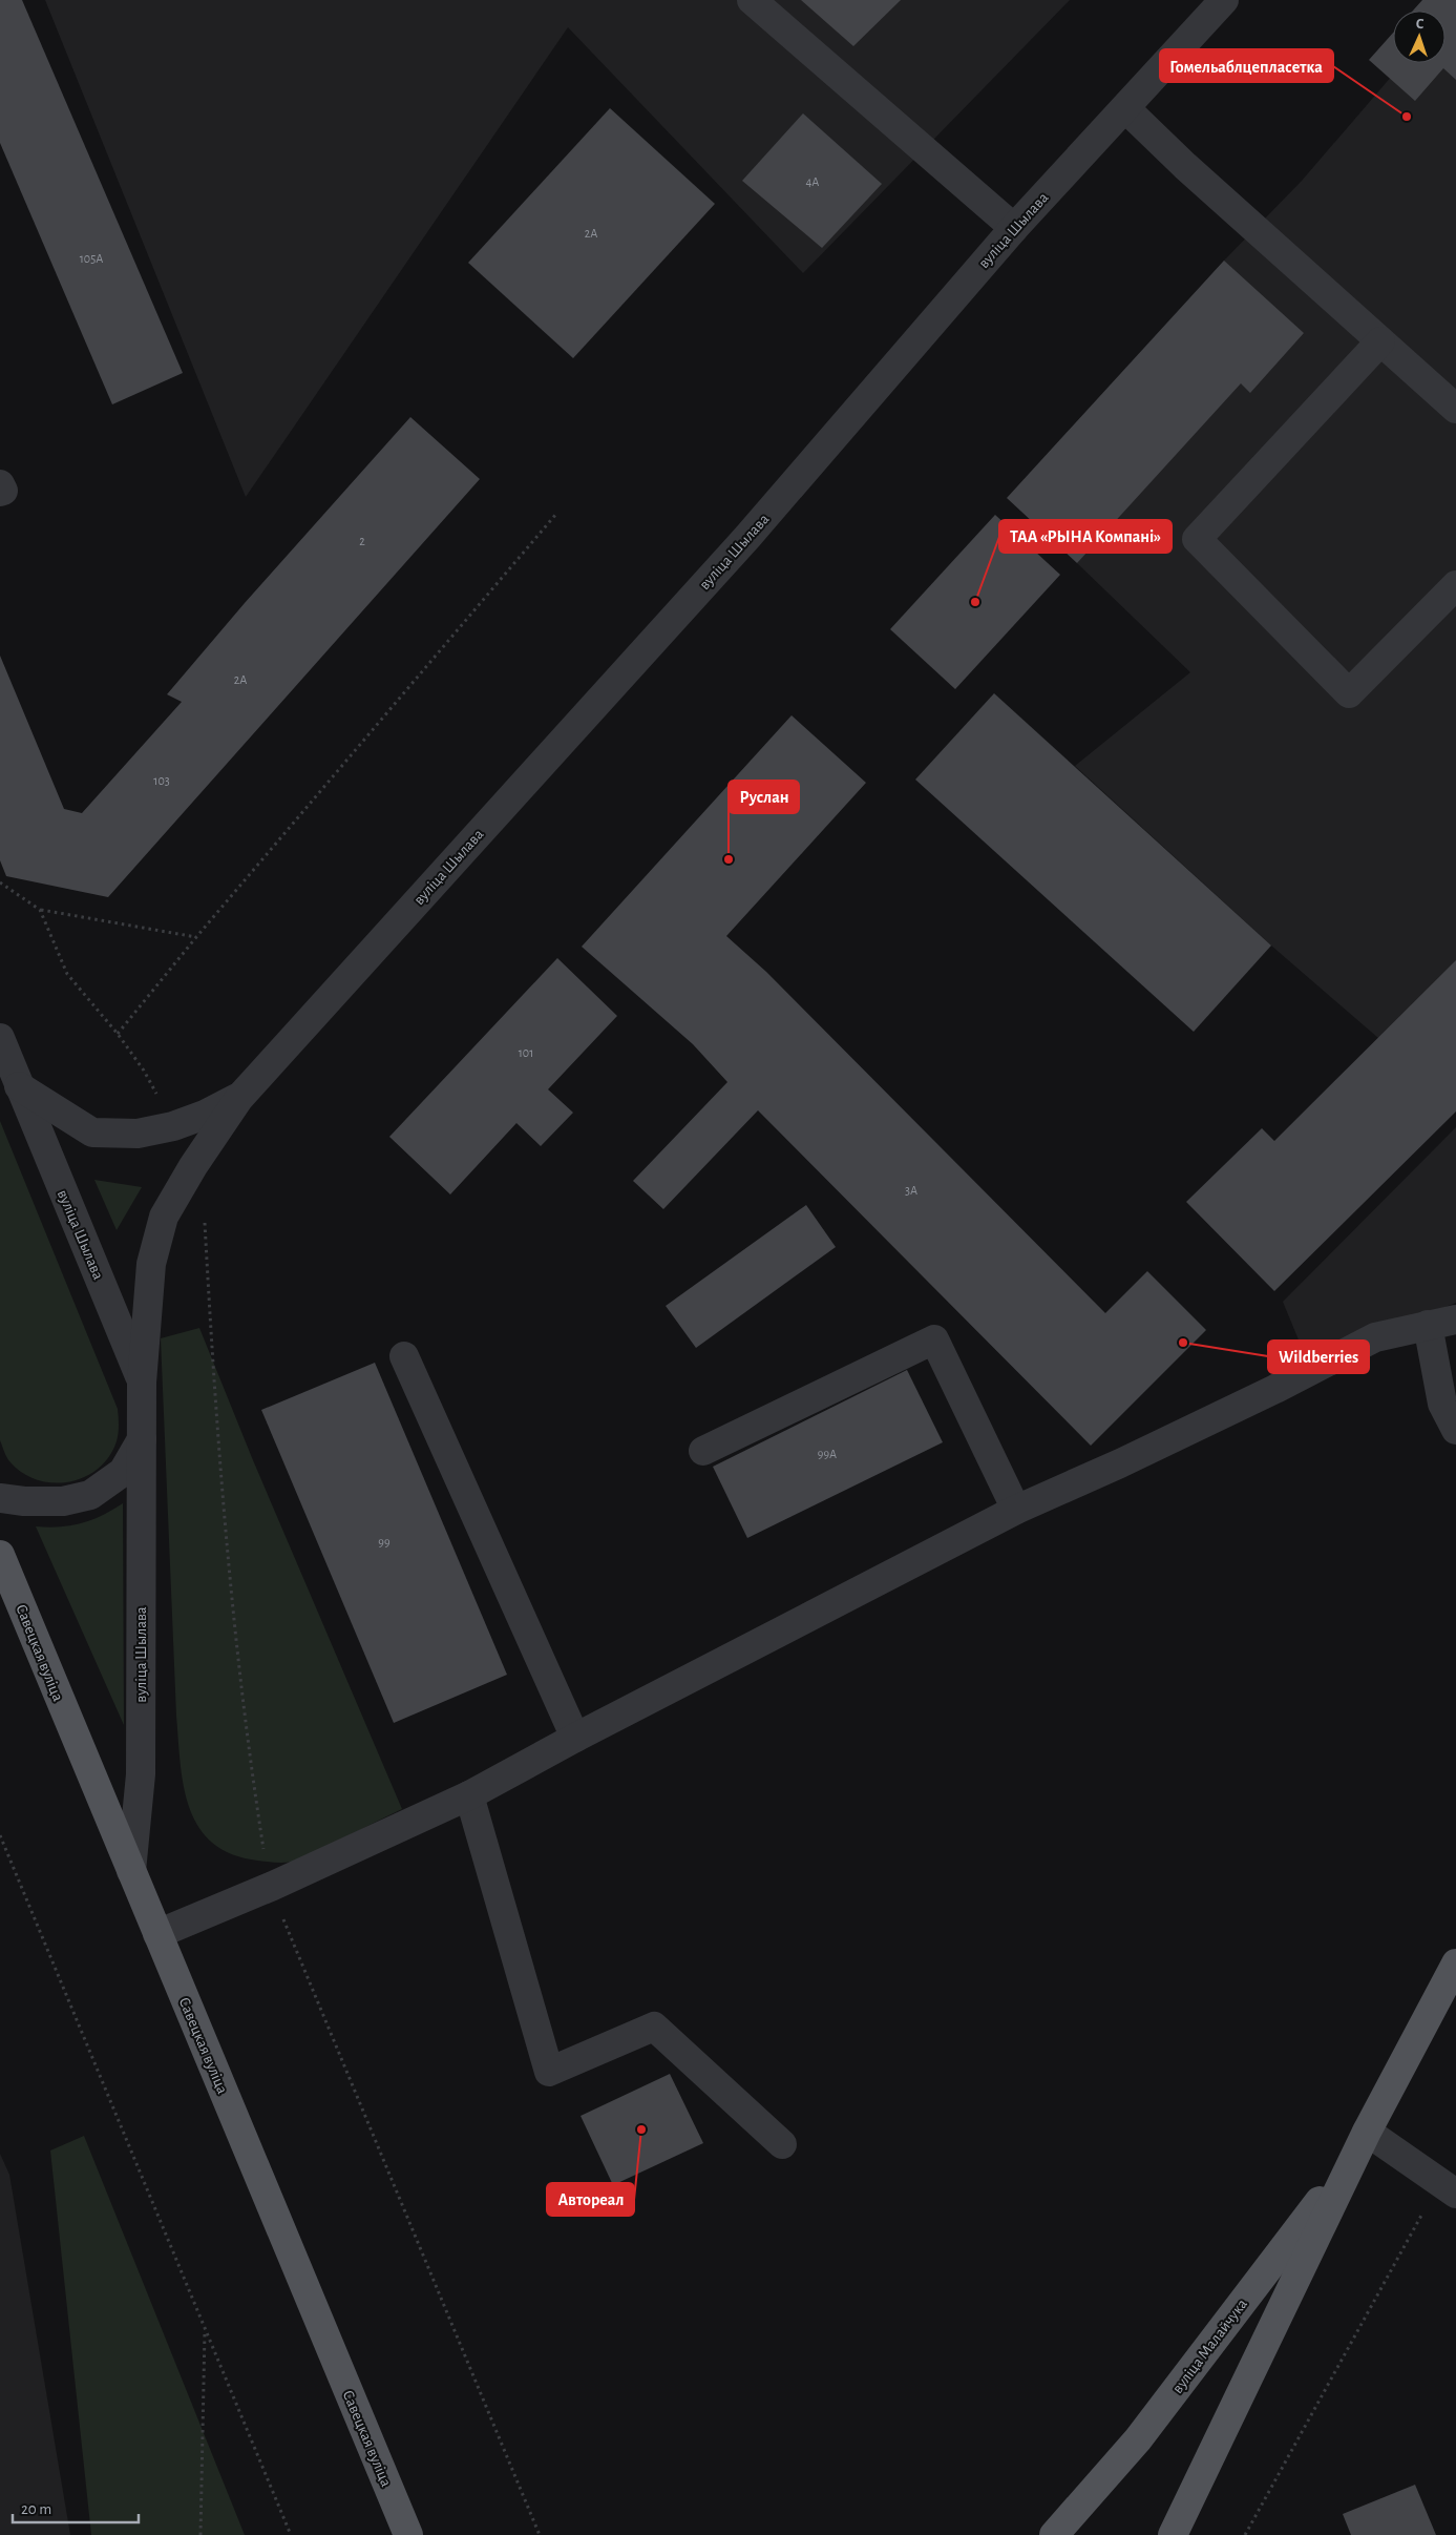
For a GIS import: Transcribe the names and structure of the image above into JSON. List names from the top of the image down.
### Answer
{
  "streets": {
    "main road": ["Савецкая вуліца", "вуліца Малайчука"],
    "street": ["вуліца Шылава"]
  },
  "crossings": [
    ["вуліца Шылава", "Савецкая вуліца"]
  ],
  "places": [
    "Гомельаблцепласетка",
    "ТАА «РЫНА Компані»",
    "Руслан",
    "Wildberries",
    "Автореал"
  ],
  "house_numbers": [
    "4А",
    "2А",
    "105А",
    "2",
    "2А",
    "103",
    "101",
    "3А",
    "99А",
    "99"
  ],
  "scale_bar": "20 m",
  "north": "top"
}
